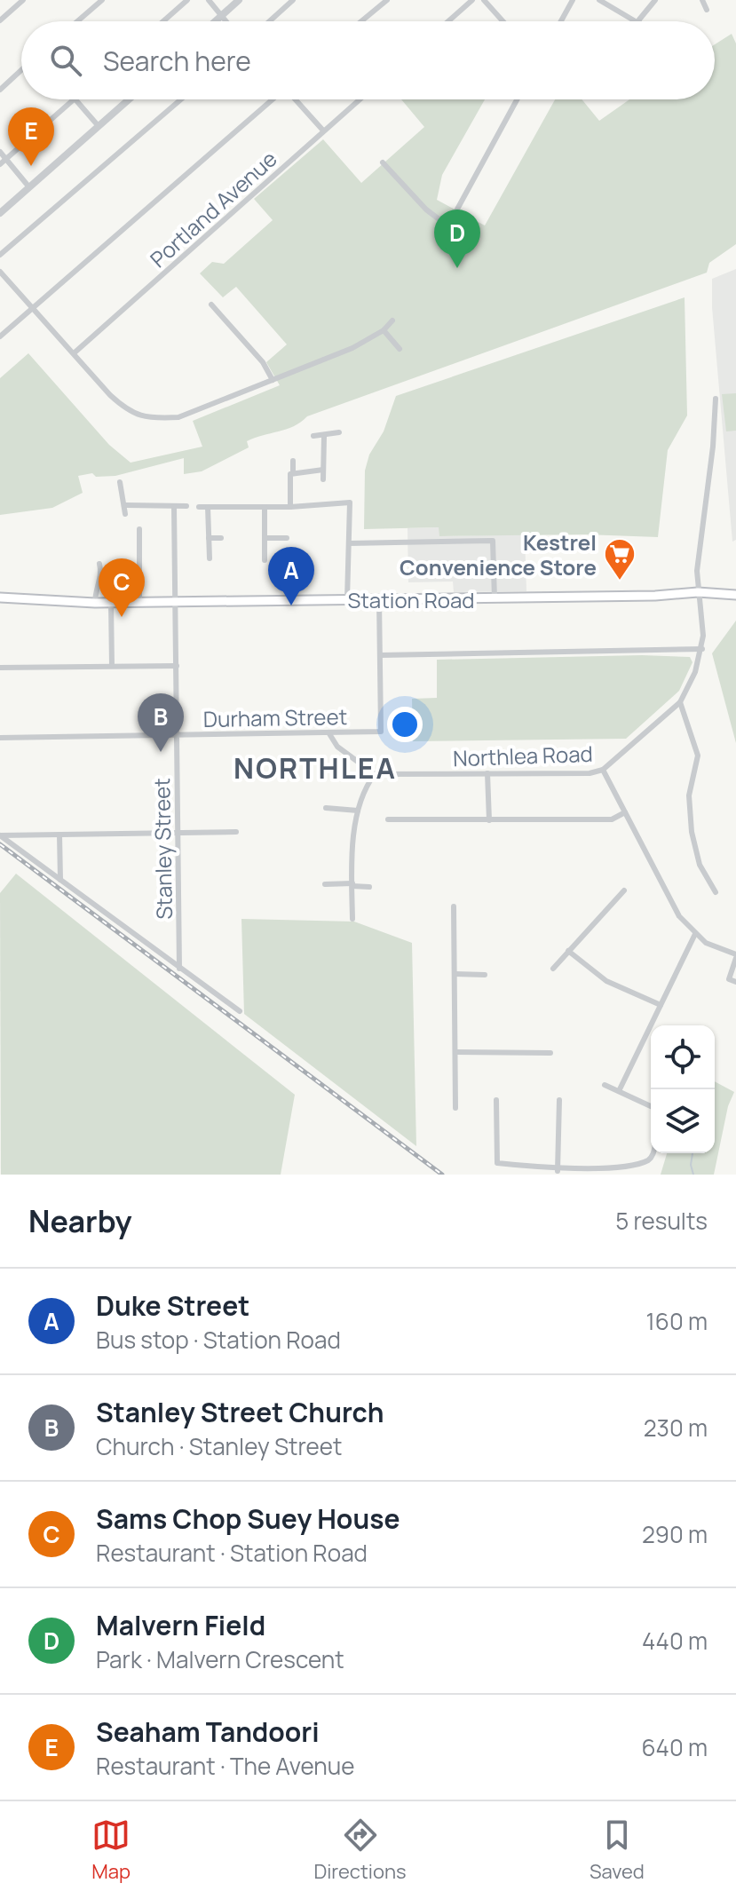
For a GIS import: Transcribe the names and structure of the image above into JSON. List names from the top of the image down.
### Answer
{
  "streets": {
    "main road": ["Station Road"],
    "street": [
      "Portland Avenue",
      "Durham Street",
      "Northlea Road",
      "Stanley Street"
    ]
  },
  "crossings": [
    ["Station Road", "Northlea Road"],
    ["Station Road", "Stanley Street"],
    ["Durham Street", "Stanley Street"]
  ],
  "districts": ["NORTHLEA"],
  "places": {
    "supermarket": ["Kestrel Convenience Store"]
  },
  "page": {
    "search": "Search here",
    "pins": [
      "E",
      "D",
      "A",
      "C",
      "B"
    ],
    "heading": ["Nearby", "5 results"],
    "list": [
      {
        "mark": "A",
        "name": "Duke Street",
        "note": "Bus stop · Station Road",
        "value": "160 m"
      },
      {
        "mark": "B",
        "name": "Stanley Street Church",
        "note": "Church · Stanley Street",
        "value": "230 m"
      },
      {
        "mark": "C",
        "name": "Sams Chop Suey House",
        "note": "Restaurant · Station Road",
        "value": "290 m"
      },
      {
        "mark": "D",
        "name": "Malvern Field",
        "note": "Park · Malvern Crescent",
        "value": "440 m"
      },
      {
        "mark": "E",
        "name": "Seaham Tandoori",
        "note": "Restaurant · The Avenue",
        "value": "640 m"
      }
    ],
    "nav": ["Map", "Directions", "Saved"]
  }
}
